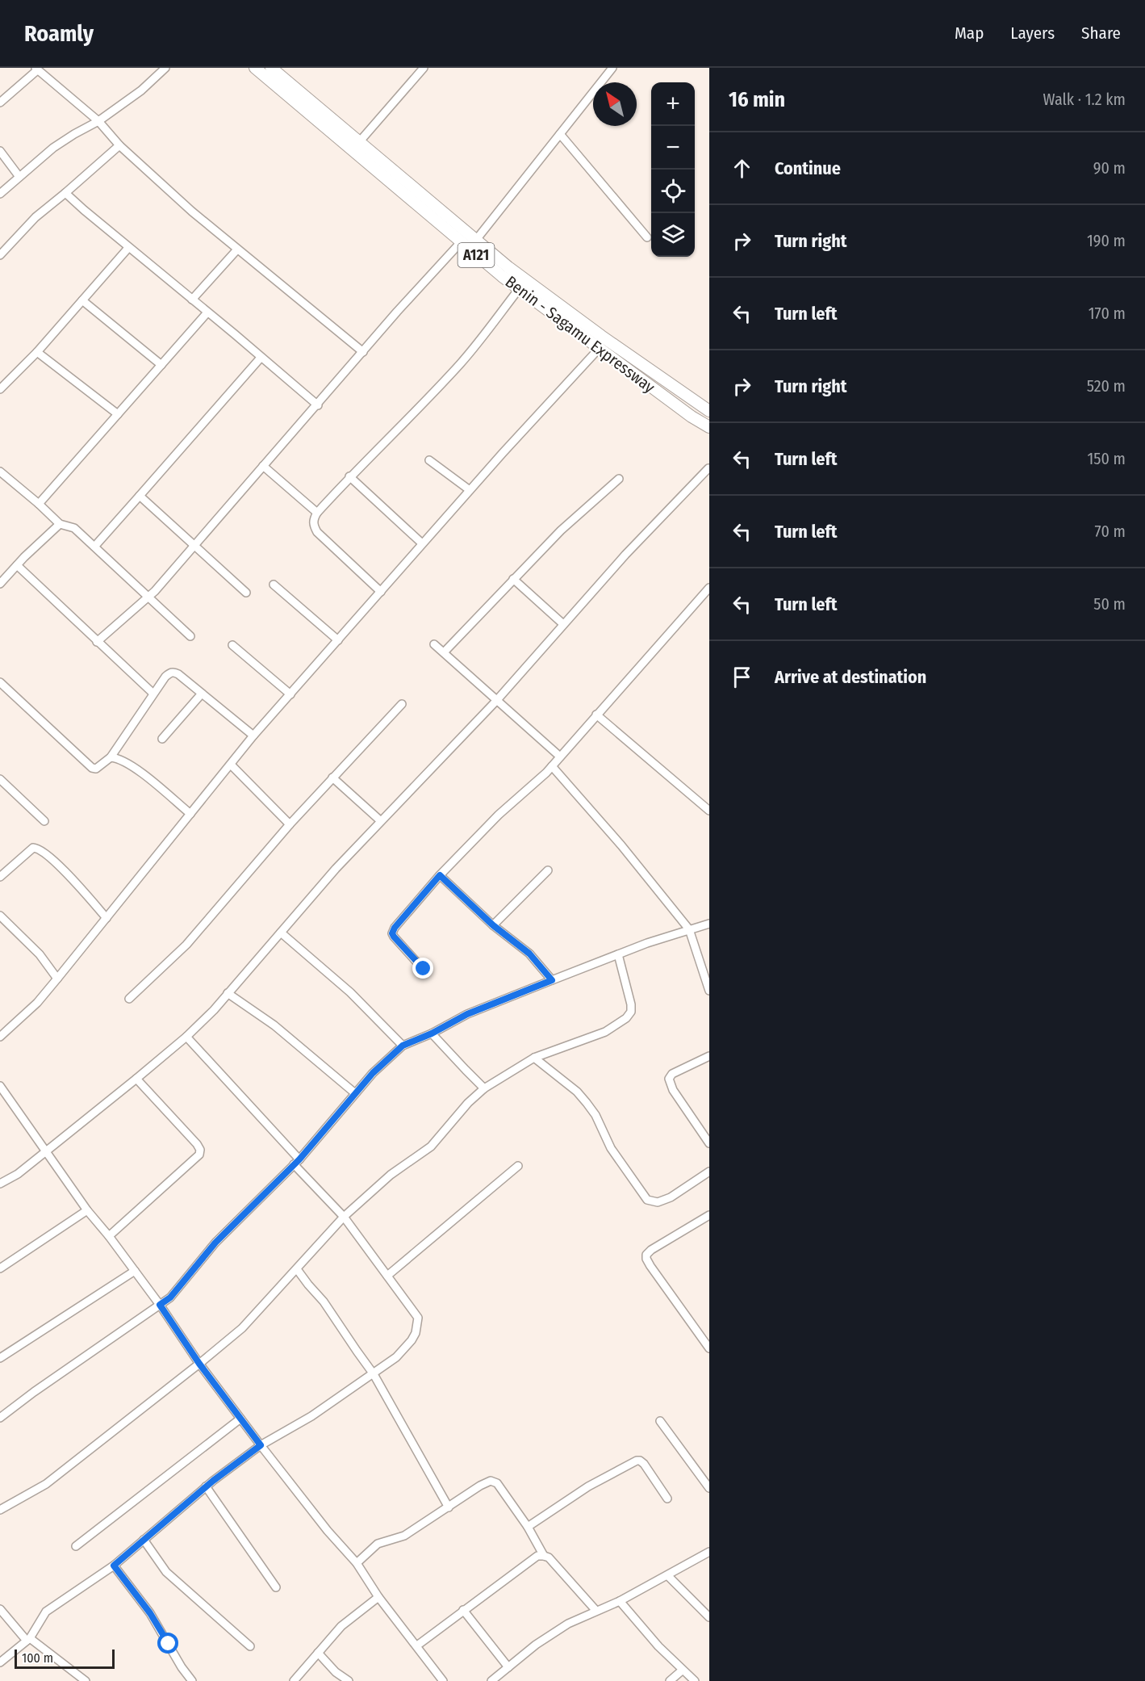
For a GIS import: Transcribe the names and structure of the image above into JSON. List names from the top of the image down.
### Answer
{
  "streets": {
    "highway": ["A121", "Benin - Sagamu Expressway"]
  },
  "scale_bar": "100 m",
  "north": "top left",
  "page": {
    "header": "Roamly",
    "nav": ["Map", "Layers", "Share"],
    "heading": ["16 min", "Walk · 1.2 km"],
    "map_buttons": ["+", "−"],
    "list": [
      ["Continue", "90 m"],
      ["Turn right", "190 m"],
      ["Turn left", "170 m"],
      ["Turn right", "520 m"],
      ["Turn left", "150 m"],
      ["Turn left", "70 m"],
      ["Turn left", "50 m"],
      "Arrive at destination"
    ],
    "scale": "100 m"
  }
}
